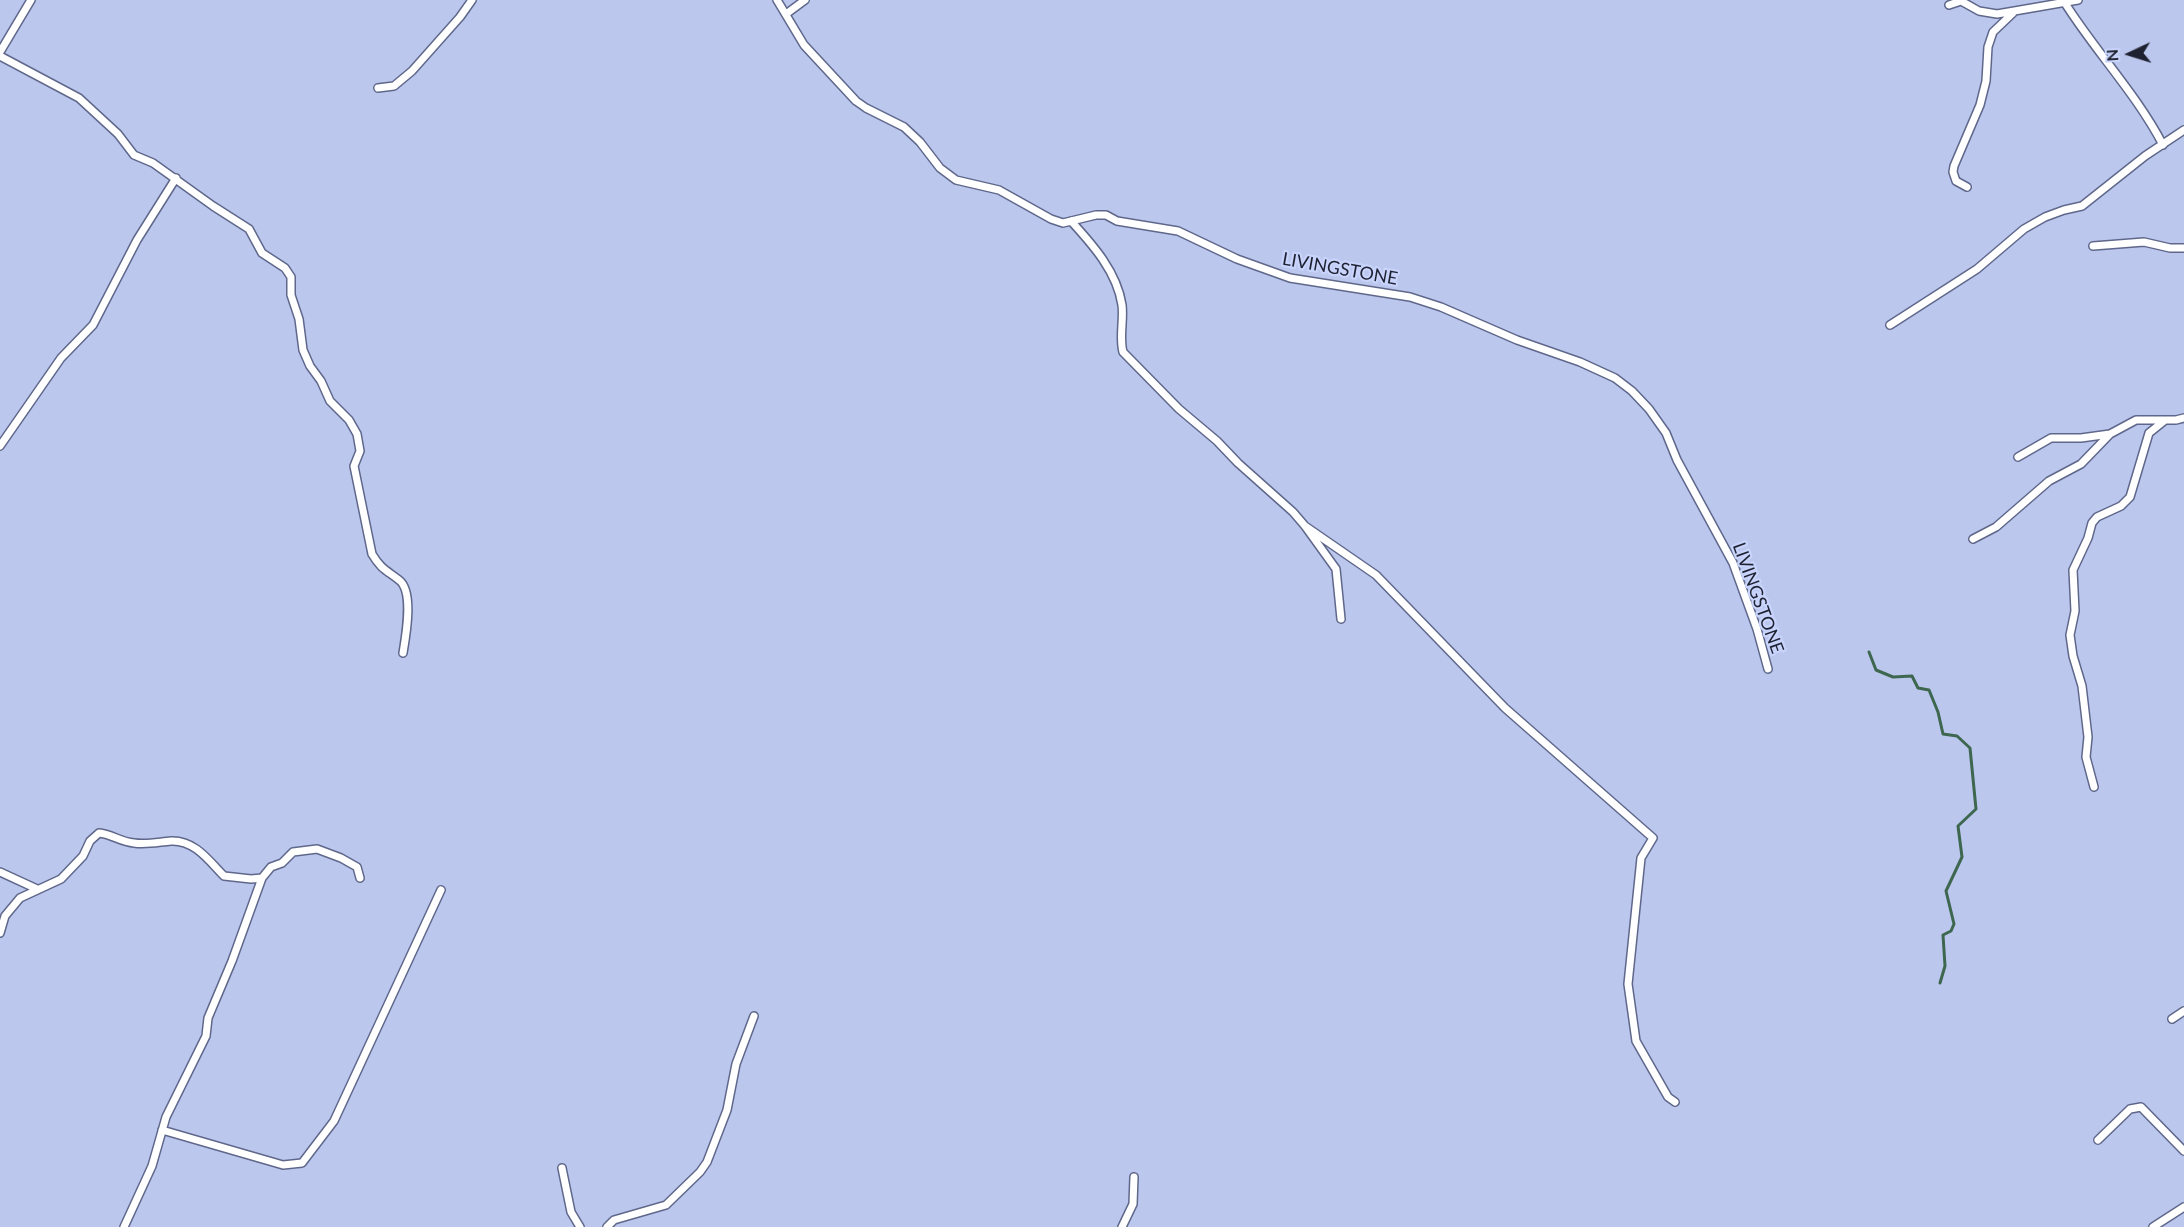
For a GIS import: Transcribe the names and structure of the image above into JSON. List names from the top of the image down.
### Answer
{
  "streets": {
    "street": ["LIVINGSTONE"]
  },
  "north": "left"
}
